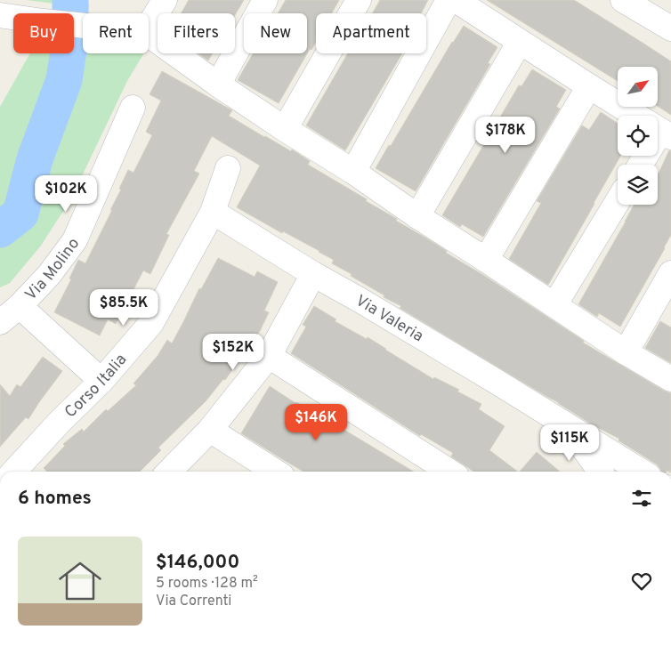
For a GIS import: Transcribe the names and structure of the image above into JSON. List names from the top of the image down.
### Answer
{
  "streets": {
    "street": ["Via Molino", "Via Valeria", "Corso Italia"]
  },
  "crossings": [
    ["Via Valeria", "Corso Italia"]
  ],
  "north": "top right",
  "page": {
    "chip": [
      "Buy",
      "Rent",
      "Filters",
      "New",
      "Apartment"
    ],
    "price": [
      "$178K",
      "$102K",
      "$85.5K",
      "$152K",
      "$146K",
      "$115K"
    ],
    "heading": "6 homes",
    "list": [
      {
        "name": "$146,000",
        "note": "5 rooms · 128 m² · Via Correnti"
      }
    ]
  }
}
